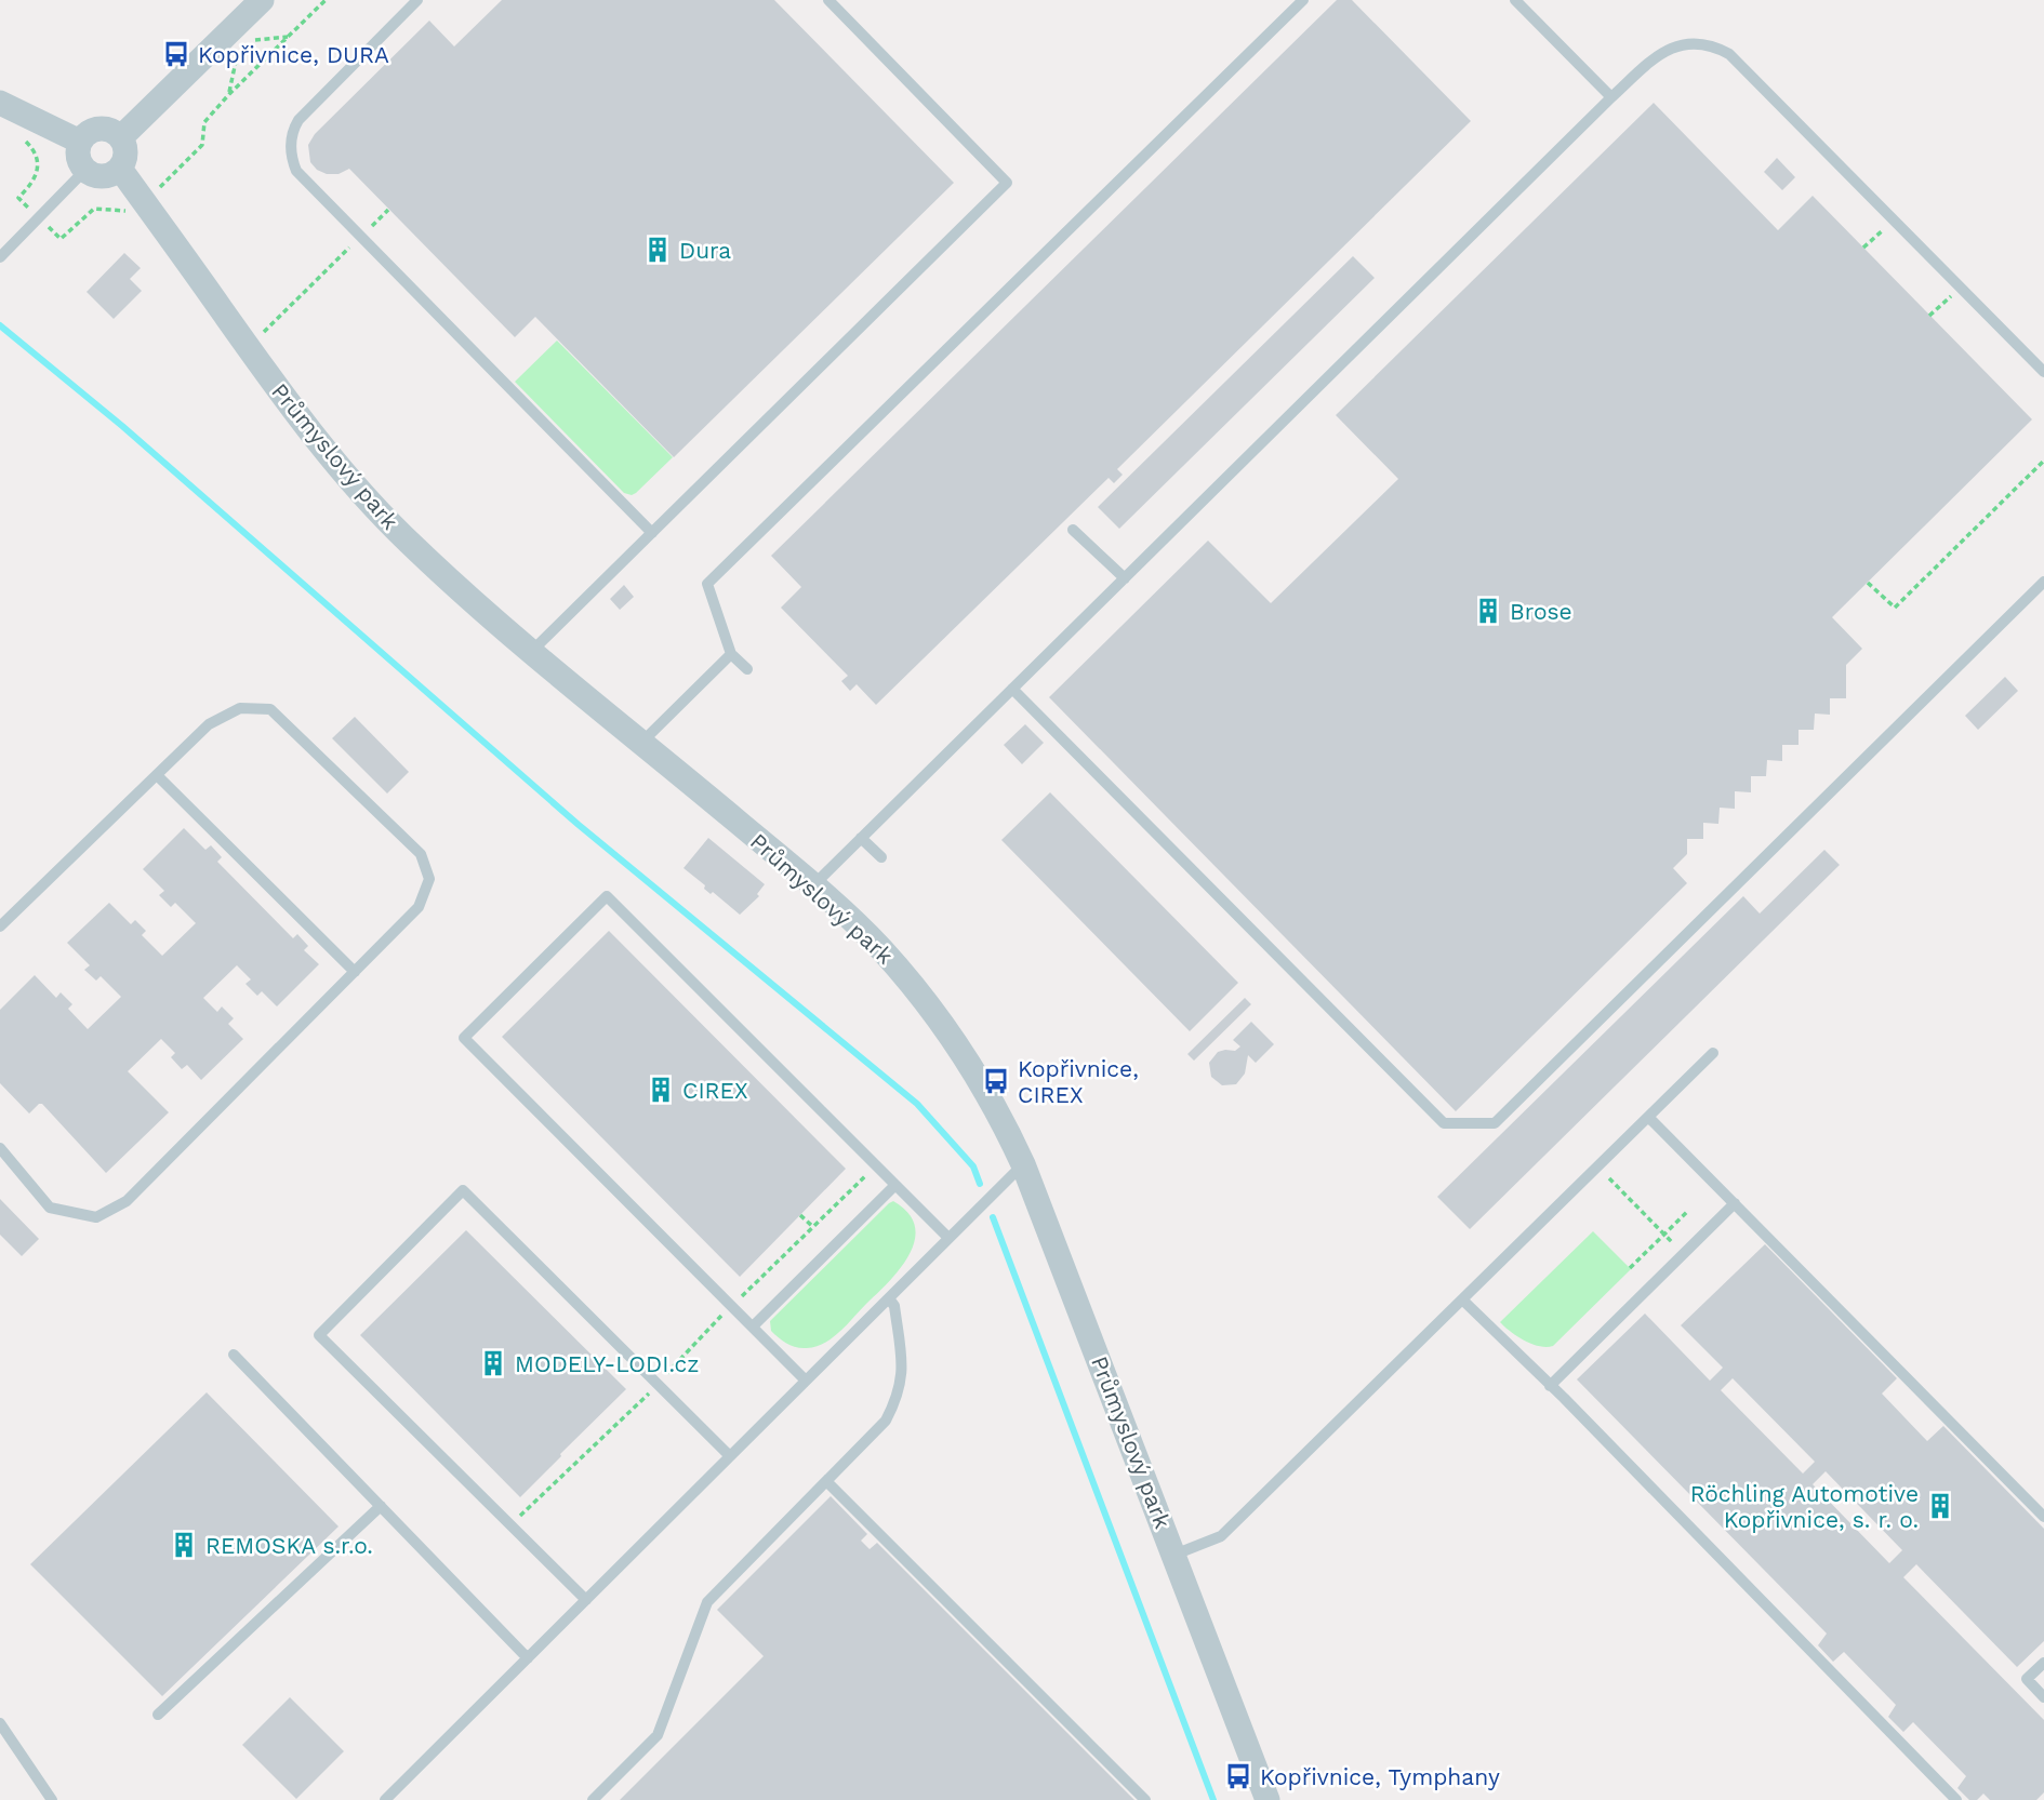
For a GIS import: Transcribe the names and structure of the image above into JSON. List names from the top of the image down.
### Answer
{
  "streets": {
    "street": ["Průmyslový park"]
  },
  "places": {
    "bus stop": ["Kopřivnice, DURA", "Kopřivnice, CIREX", "Kopřivnice, Tymphany"],
    "building": [
      "Dura",
      "Brose",
      "CIREX",
      "MODELY-LODI.cz",
      "Röchling Automotive Kopřivnice, s. r. o.",
      "REMOSKA s.r.o."
    ]
  }
}
